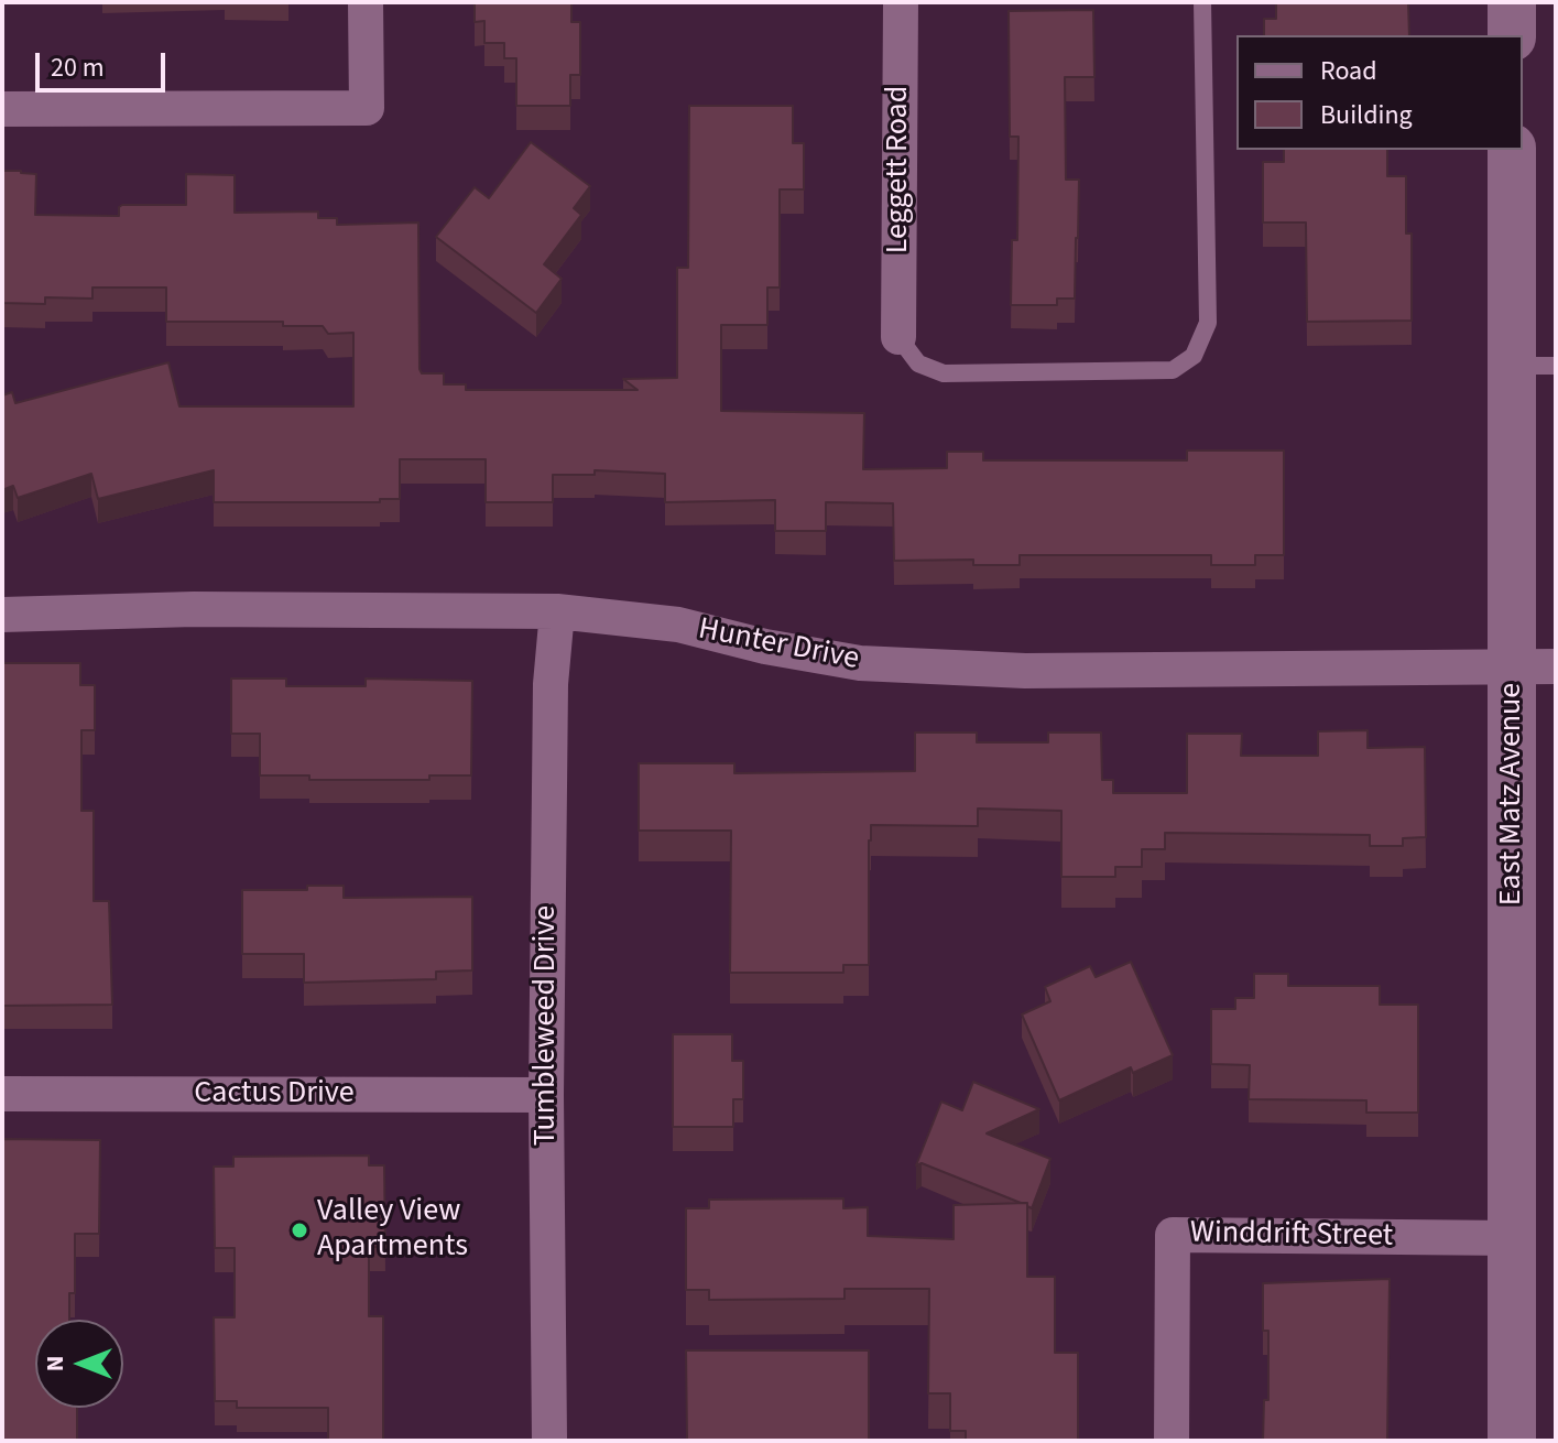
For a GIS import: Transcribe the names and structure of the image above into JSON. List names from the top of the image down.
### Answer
{
  "streets": {
    "street": [
      "Leggett Road",
      "Hunter Drive",
      "East Matz Avenue",
      "Tumbleweed Drive",
      "Cactus Drive",
      "Winddrift Street"
    ]
  },
  "crossings": [
    ["Hunter Drive", "East Matz Avenue"],
    ["Hunter Drive", "Tumbleweed Drive"],
    ["East Matz Avenue", "Winddrift Street"],
    ["Tumbleweed Drive", "Cactus Drive"]
  ],
  "places": ["Valley View Apartments"],
  "legend": ["Road", "Building"],
  "scale_bar": "20 m",
  "north": "left"
}
